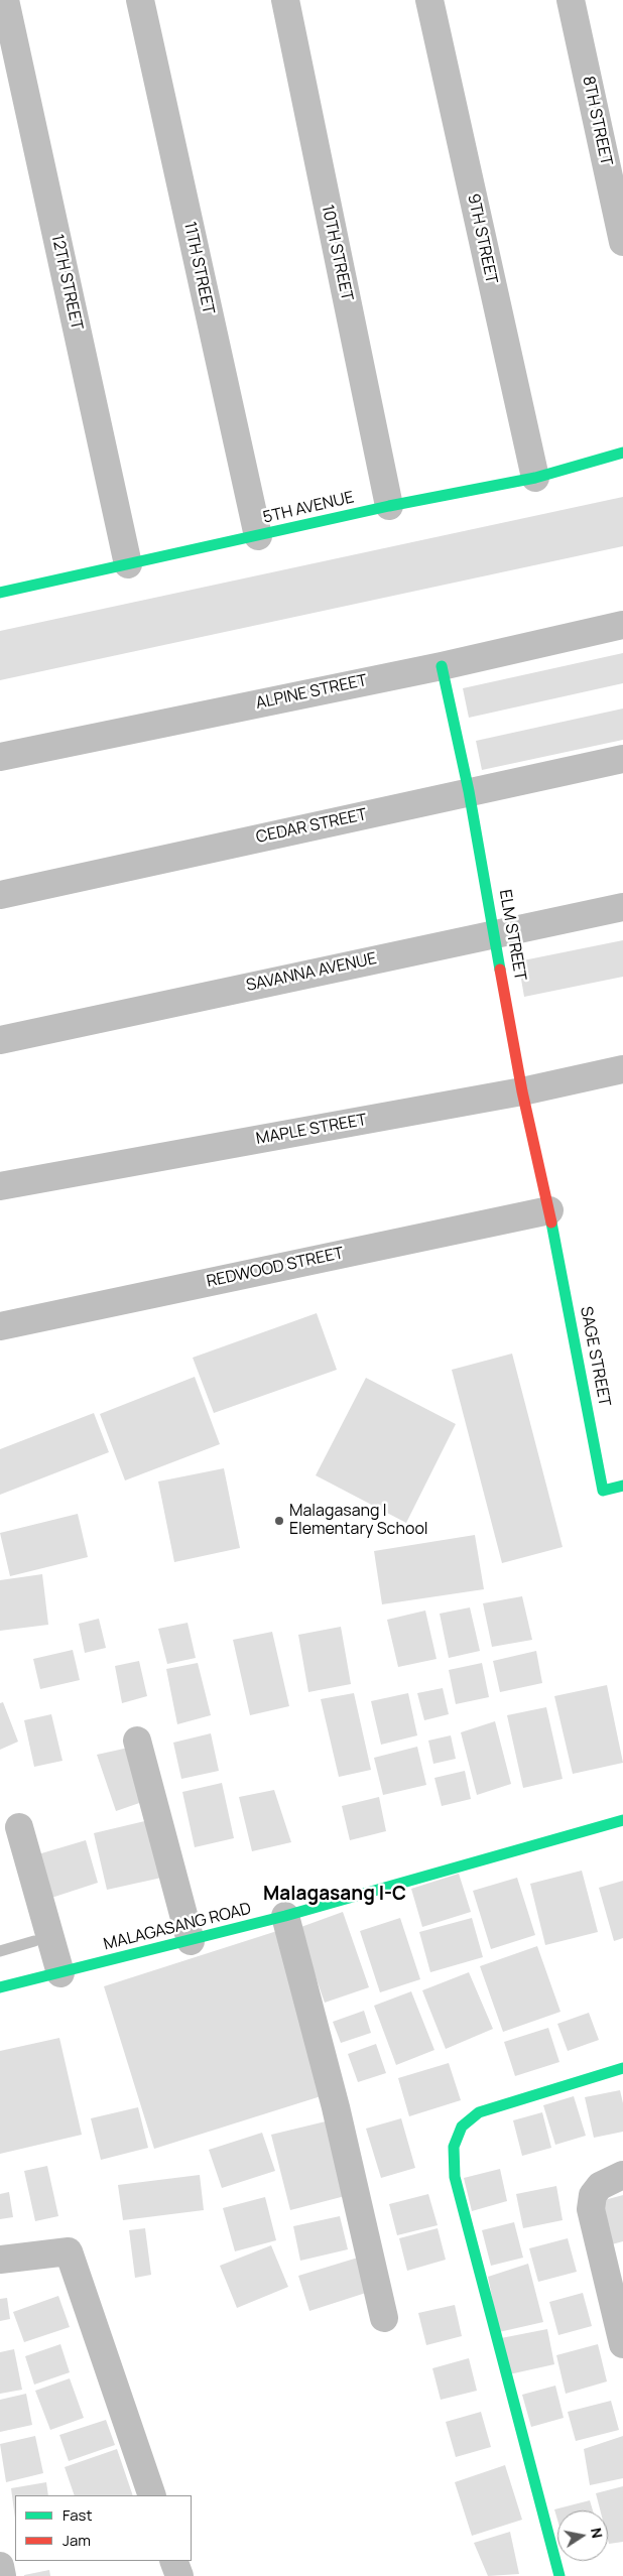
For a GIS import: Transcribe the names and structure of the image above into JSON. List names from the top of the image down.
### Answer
{
  "streets": {
    "street": [
      "8TH STREET",
      "9TH STREET",
      "10TH STREET",
      "11TH STREET",
      "12TH STREET",
      "5TH AVENUE",
      "ALPINE STREET",
      "CEDAR STREET",
      "ELM STREET",
      "SAVANNA AVENUE",
      "MAPLE STREET",
      "REDWOOD STREET",
      "SAGE STREET",
      "MALAGASANG ROAD"
    ]
  },
  "crossings": [
    ["9TH STREET", "5TH AVENUE"],
    ["10TH STREET", "5TH AVENUE"],
    ["11TH STREET", "5TH AVENUE"],
    ["12TH STREET", "5TH AVENUE"],
    ["ALPINE STREET", "ELM STREET"],
    ["CEDAR STREET", "ELM STREET"],
    ["ELM STREET", "SAVANNA AVENUE"],
    ["ELM STREET", "MAPLE STREET"],
    ["ELM STREET", "REDWOOD STREET"],
    ["ELM STREET", "SAGE STREET"],
    ["REDWOOD STREET", "SAGE STREET"]
  ],
  "districts": ["Malagasang I-C"],
  "places": ["Malagasang I Elementary School"],
  "legend": ["Fast", "Jam"],
  "north": "right"
}
